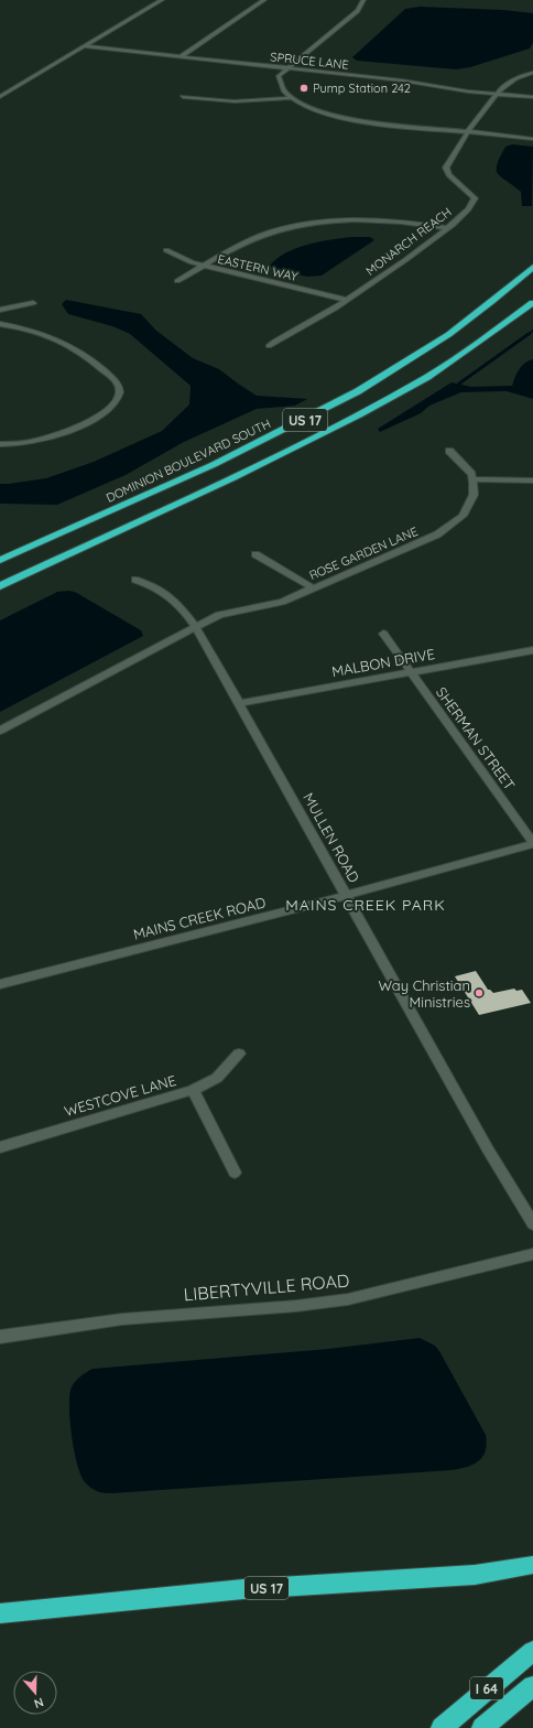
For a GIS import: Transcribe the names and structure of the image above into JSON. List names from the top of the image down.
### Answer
{
  "streets": {
    "highway": ["US 17", "DOMINION BOULEVARD SOUTH", "I 64"],
    "street": [
      "SPRUCE LANE",
      "MONARCH REACH",
      "EASTERN WAY",
      "ROSE GARDEN LANE",
      "MALBON DRIVE",
      "SHERMAN STREET",
      "MULLEN ROAD",
      "MAINS CREEK ROAD",
      "WESTCOVE LANE",
      "LIBERTYVILLE ROAD"
    ]
  },
  "crossings": [
    ["SPRUCE LANE", "MONARCH REACH"],
    ["MONARCH REACH", "EASTERN WAY"],
    ["ROSE GARDEN LANE", "MULLEN ROAD"],
    ["MALBON DRIVE", "SHERMAN STREET"],
    ["MALBON DRIVE", "MULLEN ROAD"],
    ["SHERMAN STREET", "MAINS CREEK ROAD"],
    ["MULLEN ROAD", "MAINS CREEK ROAD"]
  ],
  "districts": ["MAINS CREEK PARK"],
  "places": ["Pump Station 242", "Way Christian Ministries"],
  "north": "bottom"
}
